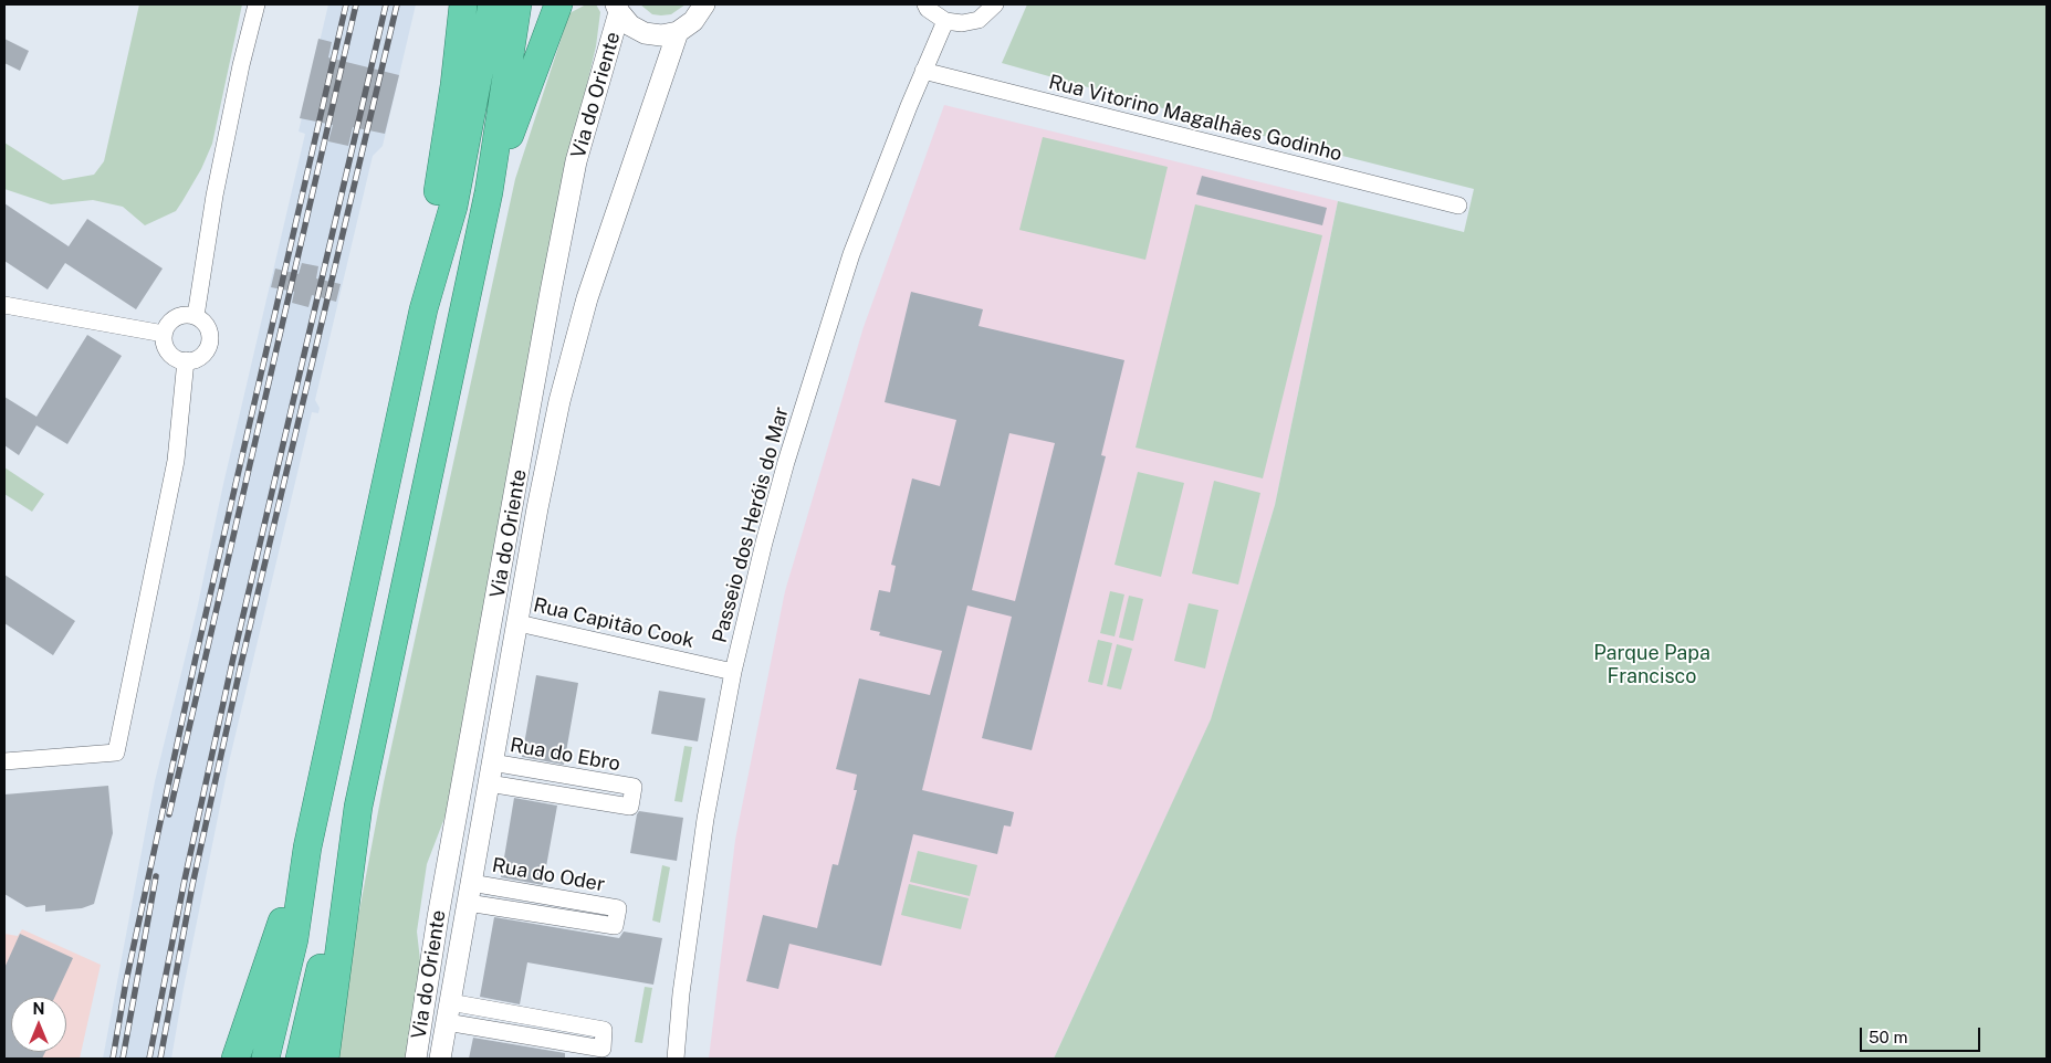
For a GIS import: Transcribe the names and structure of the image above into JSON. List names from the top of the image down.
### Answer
{
  "streets": {
    "street": [
      "Via do Oriente",
      "Rua Vitorino Magalhães Godinho",
      "Passeio dos Heróis do Mar",
      "Rua Capitão Cook",
      "Rua do Ebro",
      "Rua do Oder"
    ]
  },
  "crossings": [
    ["Via do Oriente", "Rua Capitão Cook"],
    ["Via do Oriente", "Rua do Ebro"],
    ["Via do Oriente", "Rua do Oder"],
    ["Rua Vitorino Magalhães Godinho", "Passeio dos Heróis do Mar"],
    ["Passeio dos Heróis do Mar", "Rua Capitão Cook"]
  ],
  "parks": ["Parque Papa Francisco"],
  "scale_bar": "50 m",
  "north": "top"
}
